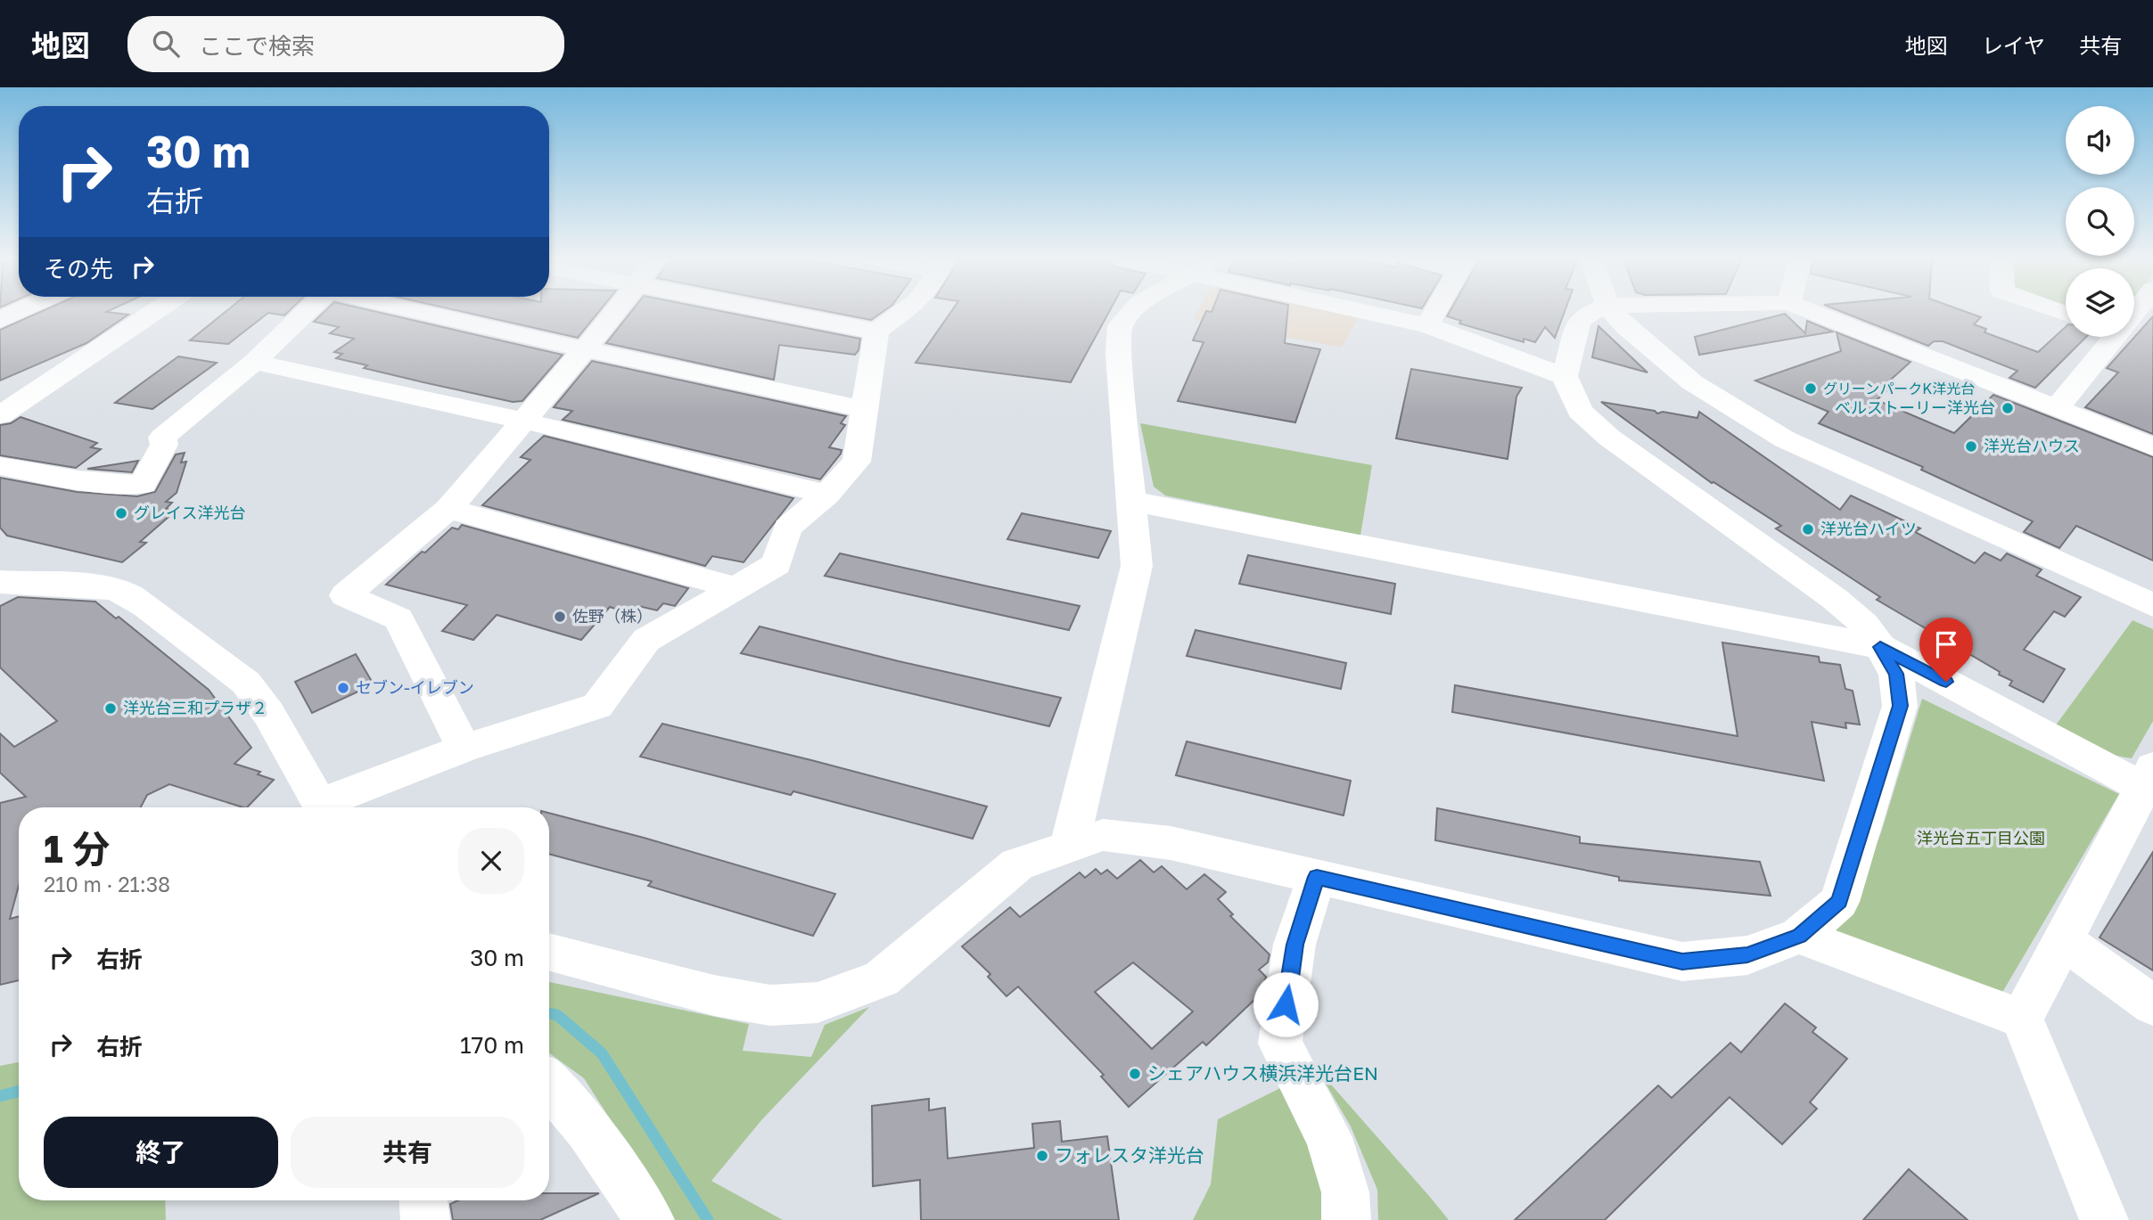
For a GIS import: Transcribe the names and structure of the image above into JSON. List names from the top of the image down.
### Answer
{
  "parks": ["洋光台五丁目公園"],
  "places": [
    "グリーンパークK洋光台",
    "ベルストーリー洋光台",
    "洋光台ハウス",
    "グレイス洋光台",
    "洋光台ハイツ",
    "佐野（株）",
    "セブン-イレブン",
    "洋光台三和プラザ２",
    "シェアハウス横浜洋光台EN",
    "フォレスタ洋光台"
  ],
  "page": {
    "header": "地図",
    "search": "ここで検索",
    "nav": ["地図", "レイヤ", "共有"],
    "turn": ["30 m", "右折"],
    "then": "その先",
    "heading": ["1 分", "210 m · 21:38"],
    "list": [
      {
        "name": "右折",
        "value": "30 m"
      },
      {
        "name": "右折",
        "value": "170 m"
      }
    ],
    "buttons": ["終了", "共有"]
  }
}
